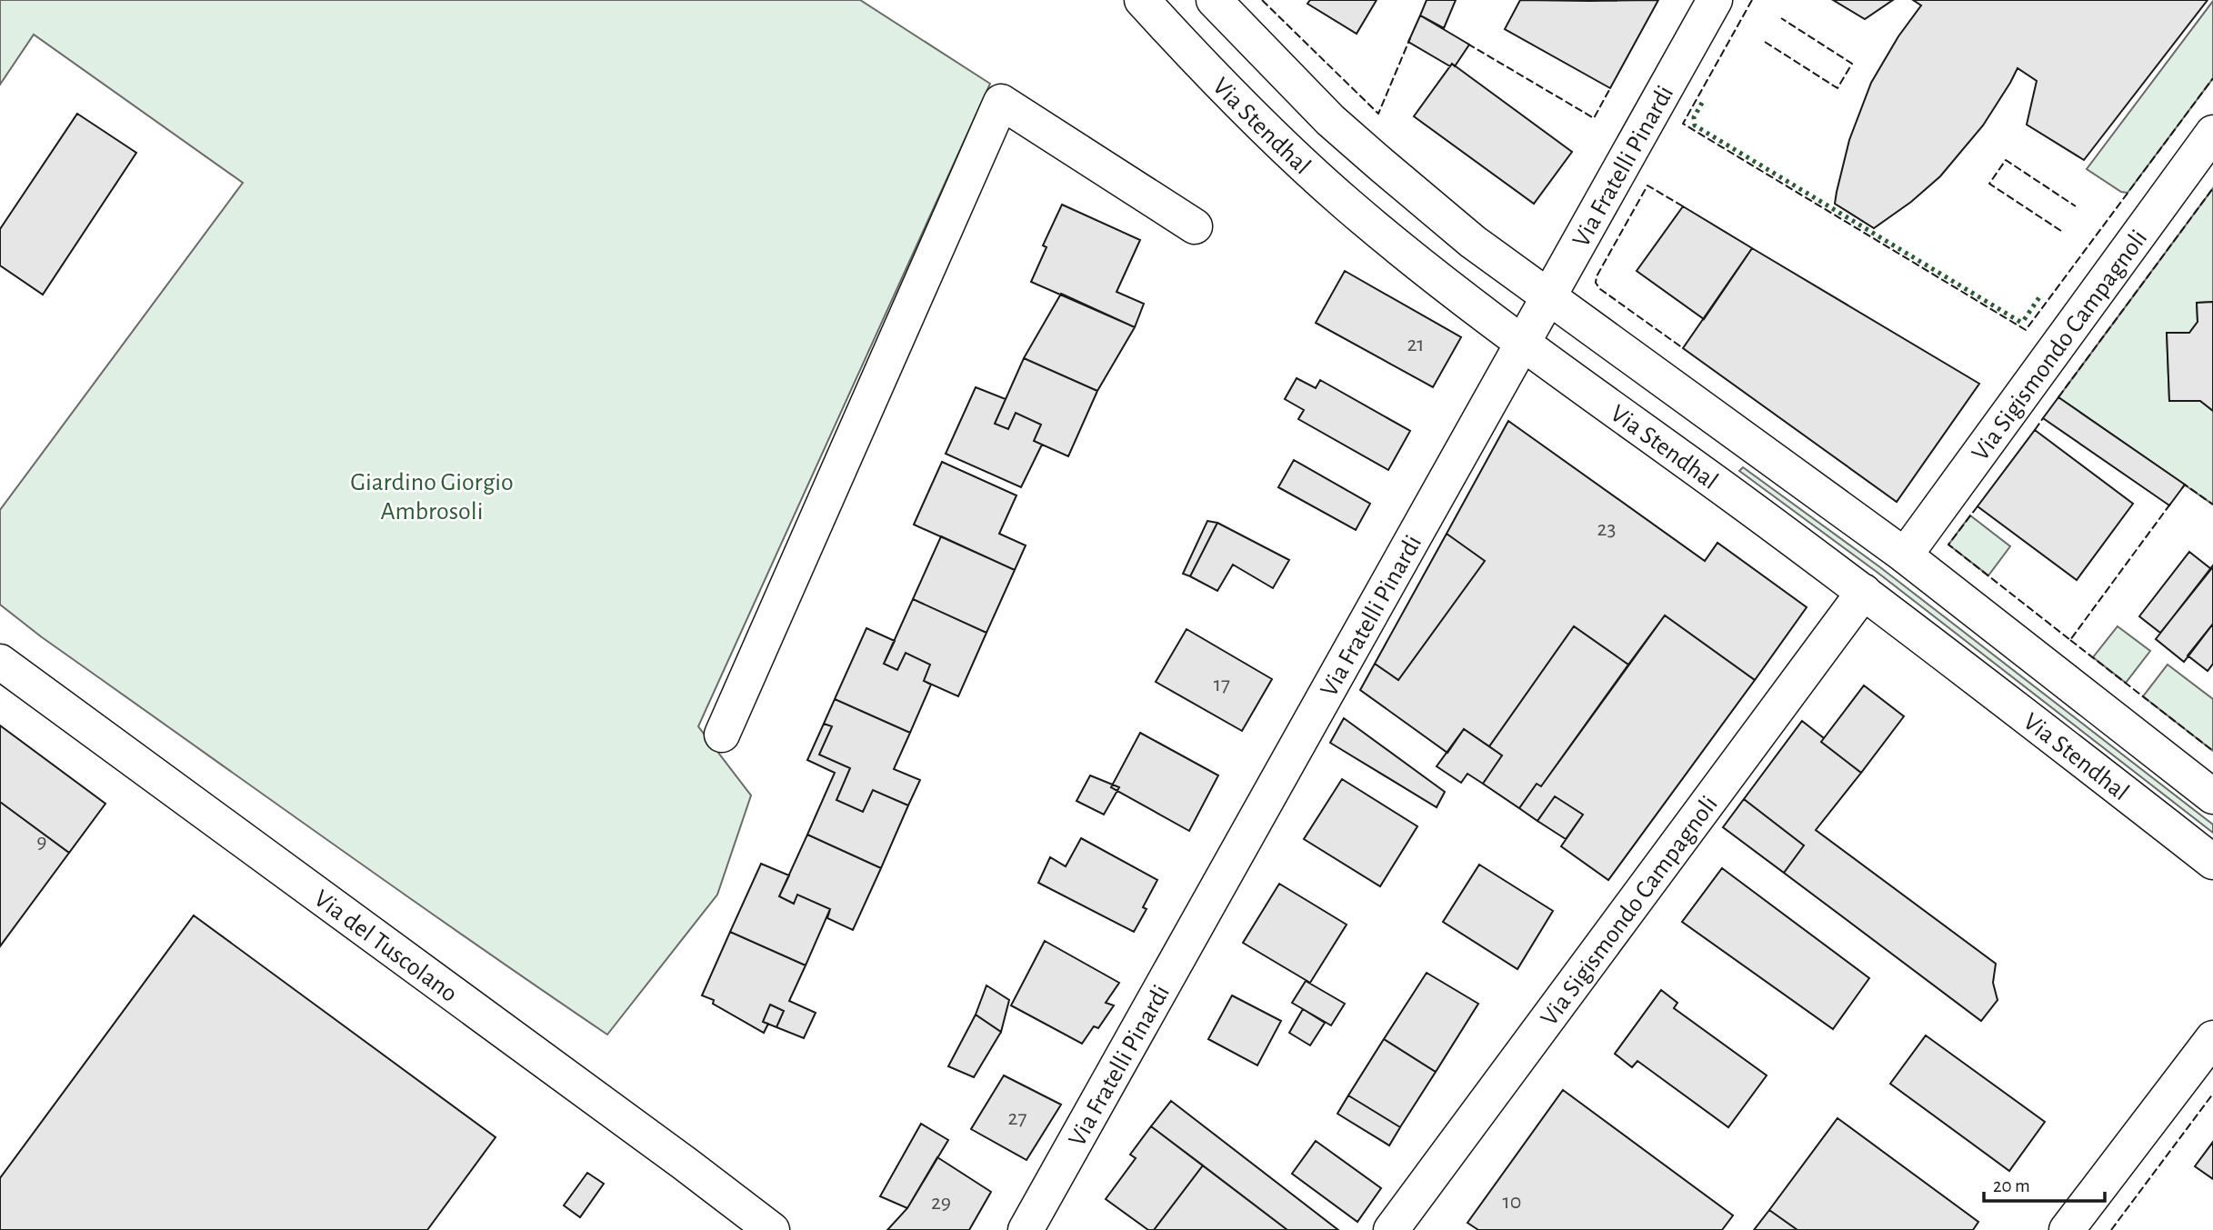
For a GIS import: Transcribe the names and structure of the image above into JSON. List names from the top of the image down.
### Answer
{
  "streets": {
    "street": [
      "Via Stendhal",
      "Via Fratelli Pinardi",
      "Via Sigismondo Campagnoli",
      "Via del Tuscolano"
    ]
  },
  "crossings": [
    ["Via Stendhal", "Via Fratelli Pinardi"],
    ["Via Stendhal", "Via Sigismondo Campagnoli"]
  ],
  "parks": ["Giardino Giorgio Ambrosoli"],
  "house_numbers": [
    "21",
    "23",
    "17",
    "9",
    "27",
    "10",
    "29"
  ],
  "scale_bar": "20 m"
}
